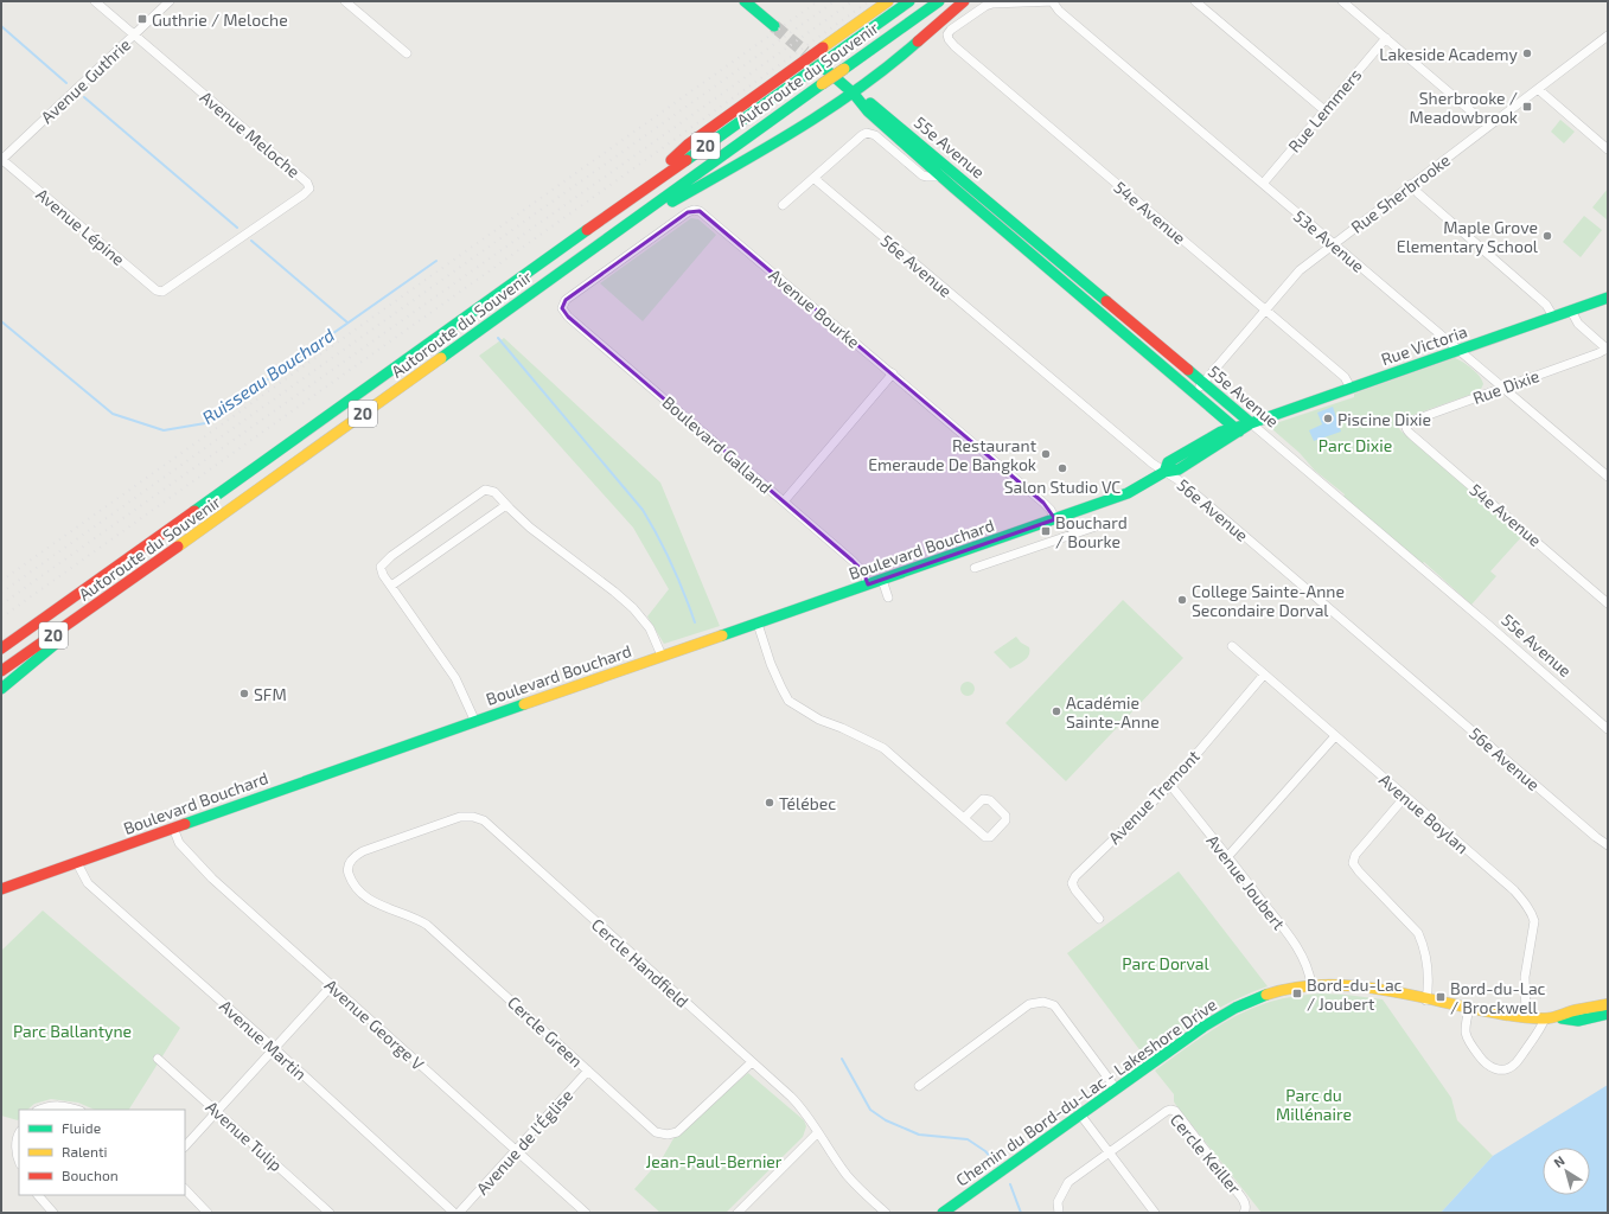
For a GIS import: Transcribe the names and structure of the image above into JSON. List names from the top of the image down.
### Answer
{
  "streets": {
    "main road": [
      "Autoroute du Souvenir",
      "20",
      "55e Avenue",
      "Rue Victoria",
      "Boulevard Bouchard",
      "Chemin du Bord-du-Lac - Lakeshore Drive"
    ],
    "street": [
      "Avenue Guthrie",
      "Rue Lemmers",
      "Avenue Meloche",
      "Rue Sherbrooke",
      "54e Avenue",
      "Avenue Lépine",
      "53e Avenue",
      "56e Avenue",
      "Avenue Bourke",
      "Rue Dixie",
      "Boulevard Galland",
      "Avenue Tremont",
      "Avenue Boylan",
      "Avenue Joubert",
      "Cercle Handfield",
      "Avenue George V",
      "Cercle Green",
      "Avenue Martin",
      "Avenue Tulip",
      "Avenue de l'Église",
      "Cercle Keiller"
    ]
  },
  "crossings": [
    ["Avenue Guthrie", "Avenue Meloche"],
    ["Avenue Guthrie", "Avenue Lépine"],
    ["Rue Lemmers", "53e Avenue"],
    ["Avenue Meloche", "Avenue Lépine"],
    ["55e Avenue", "Rue Sherbrooke"],
    ["55e Avenue", "56e Avenue"],
    ["55e Avenue", "Rue Victoria"],
    ["Rue Sherbrooke", "54e Avenue"],
    ["Rue Sherbrooke", "53e Avenue"],
    ["54e Avenue", "53e Avenue"],
    ["54e Avenue", "Rue Victoria"],
    ["54e Avenue", "Rue Dixie"],
    ["53e Avenue", "Rue Victoria"],
    ["53e Avenue", "Rue Dixie"],
    ["56e Avenue", "Rue Victoria"],
    ["Avenue Bourke", "Boulevard Galland"],
    ["Avenue Bourke", "Boulevard Bouchard"],
    ["Rue Victoria", "Boulevard Bouchard"],
    ["Boulevard Galland", "Boulevard Bouchard"],
    ["Boulevard Bouchard", "Avenue George V"],
    ["Boulevard Bouchard", "Avenue Martin"],
    ["Avenue Tremont", "Avenue Boylan"],
    ["Avenue Tremont", "Avenue Joubert"],
    ["Avenue Boylan", "Chemin du Bord-du-Lac - Lakeshore Drive"],
    ["Avenue Joubert", "Chemin du Bord-du-Lac - Lakeshore Drive"],
    ["Cercle Handfield", "Cercle Green"],
    ["Avenue George V", "Avenue de l'Église"],
    ["Cercle Green", "Avenue de l'Église"]
  ],
  "water": ["Ruisseau Bouchard"],
  "parks": [
    "Parc Dixie",
    "Parc Dorval",
    "Parc Ballantyne",
    "Parc du Millénaire",
    "Jean-Paul-Bernier"
  ],
  "places": {
    "transit": [
      "Guthrie / Meloche",
      "Sherbrooke / Meadowbrook",
      "Bouchard / Bourke",
      "Bord-du-Lac / Joubert",
      "Bord-du-Lac / Brockwell"
    ],
    "other": [
      "Lakeside Academy",
      "Maple Grove Elementary School",
      "Piscine Dixie",
      "Restaurant Emeraude De Bangkok",
      "Salon Studio VC",
      "College Sainte-Anne Secondaire Dorval",
      "SFM",
      "Académie Sainte-Anne",
      "Télébec"
    ]
  },
  "legend": ["Fluide", "Ralenti", "Bouchon"],
  "north": "top left"
}
